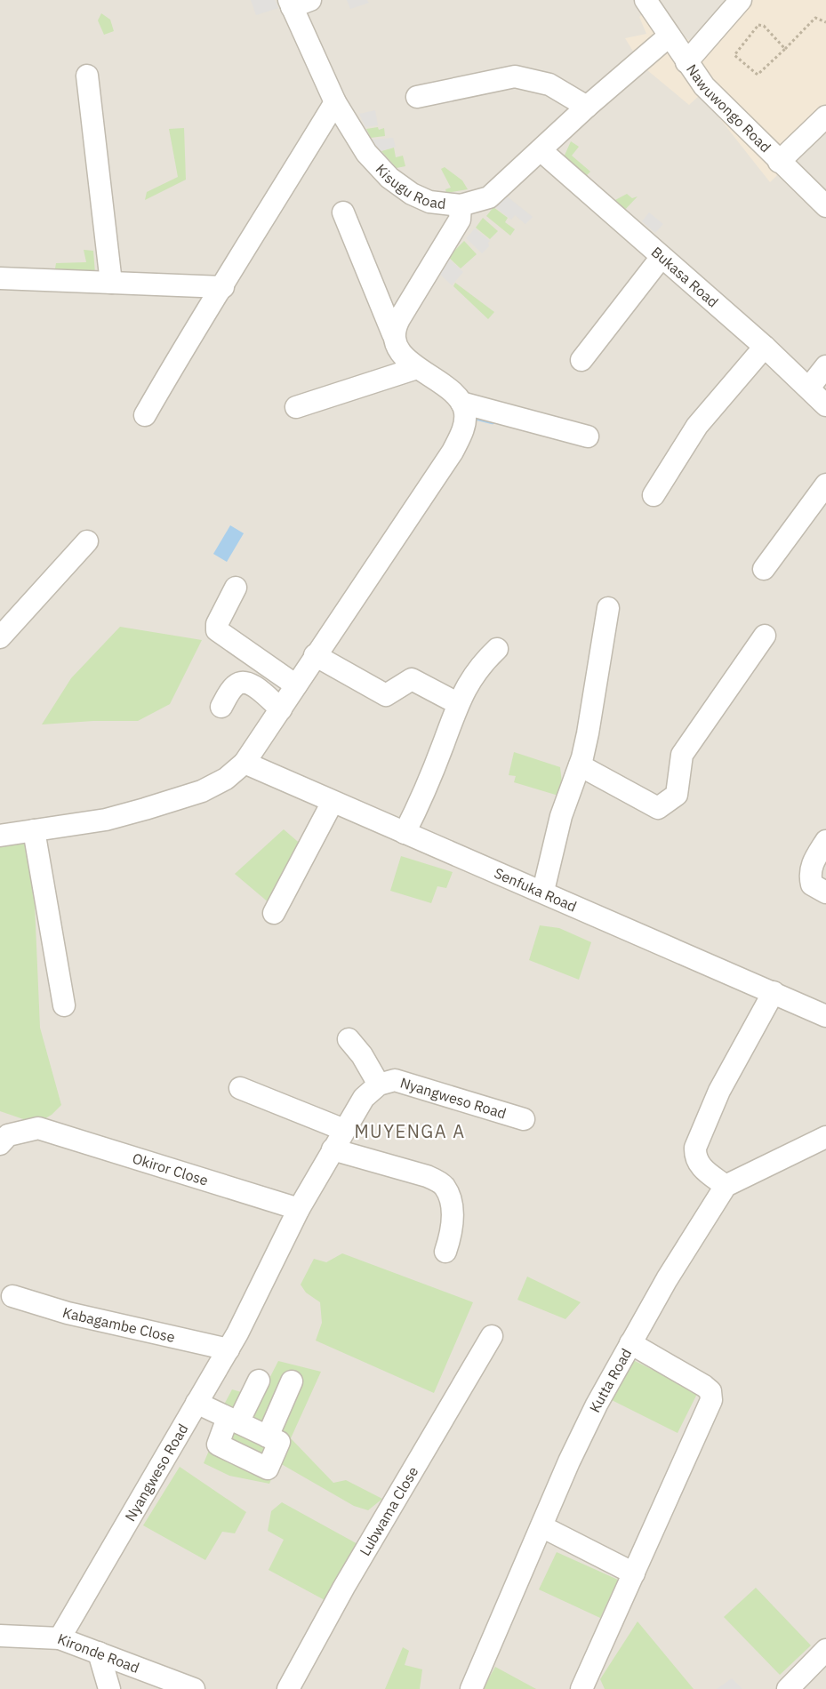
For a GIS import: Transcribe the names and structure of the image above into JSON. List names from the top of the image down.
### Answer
{
  "streets": {
    "street": [
      "Nawuwongo Road",
      "Kisugu Road",
      "Bukasa Road",
      "Senfuka Road",
      "Nyangweso Road",
      "Okiror Close",
      "Kabagambe Close",
      "Kutta Road",
      "Lubwama Close",
      "Kironde Road"
    ]
  },
  "crossings": [
    ["Nawuwongo Road", "Kisugu Road"],
    ["Kisugu Road", "Bukasa Road"],
    ["Nyangweso Road", "Okiror Close"],
    ["Nyangweso Road", "Kabagambe Close"],
    ["Nyangweso Road", "Kironde Road"]
  ],
  "districts": ["MUYENGA A"]
}
